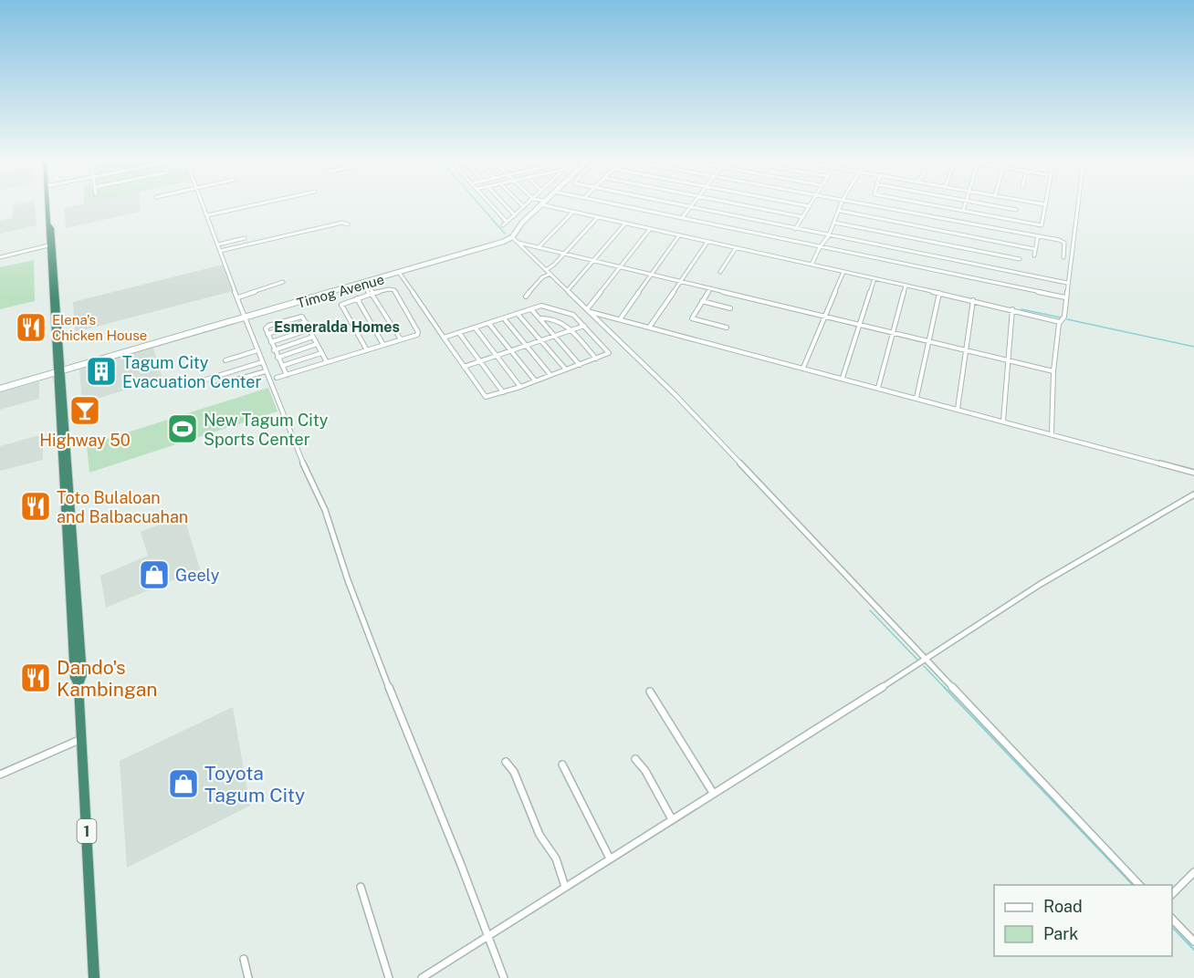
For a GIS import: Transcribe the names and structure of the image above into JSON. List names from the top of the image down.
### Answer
{
  "streets": {
    "highway": ["1"],
    "main road": ["Timog Avenue"]
  },
  "crossings": [
    ["Timog Avenue", "1"]
  ],
  "districts": ["Esmeralda Homes"],
  "places": {
    "restaurant": ["Elena's Chicken House", "Toto Bulaloan and Balbacuahan", "Dando's Kambingan"],
    "building": ["Tagum City Evacuation Center"],
    "bar": ["Highway 50"],
    "sports": ["New Tagum City Sports Center"],
    "shop": ["Geely", "Toyota Tagum City"]
  },
  "legend": ["Road", "Park"]
}
